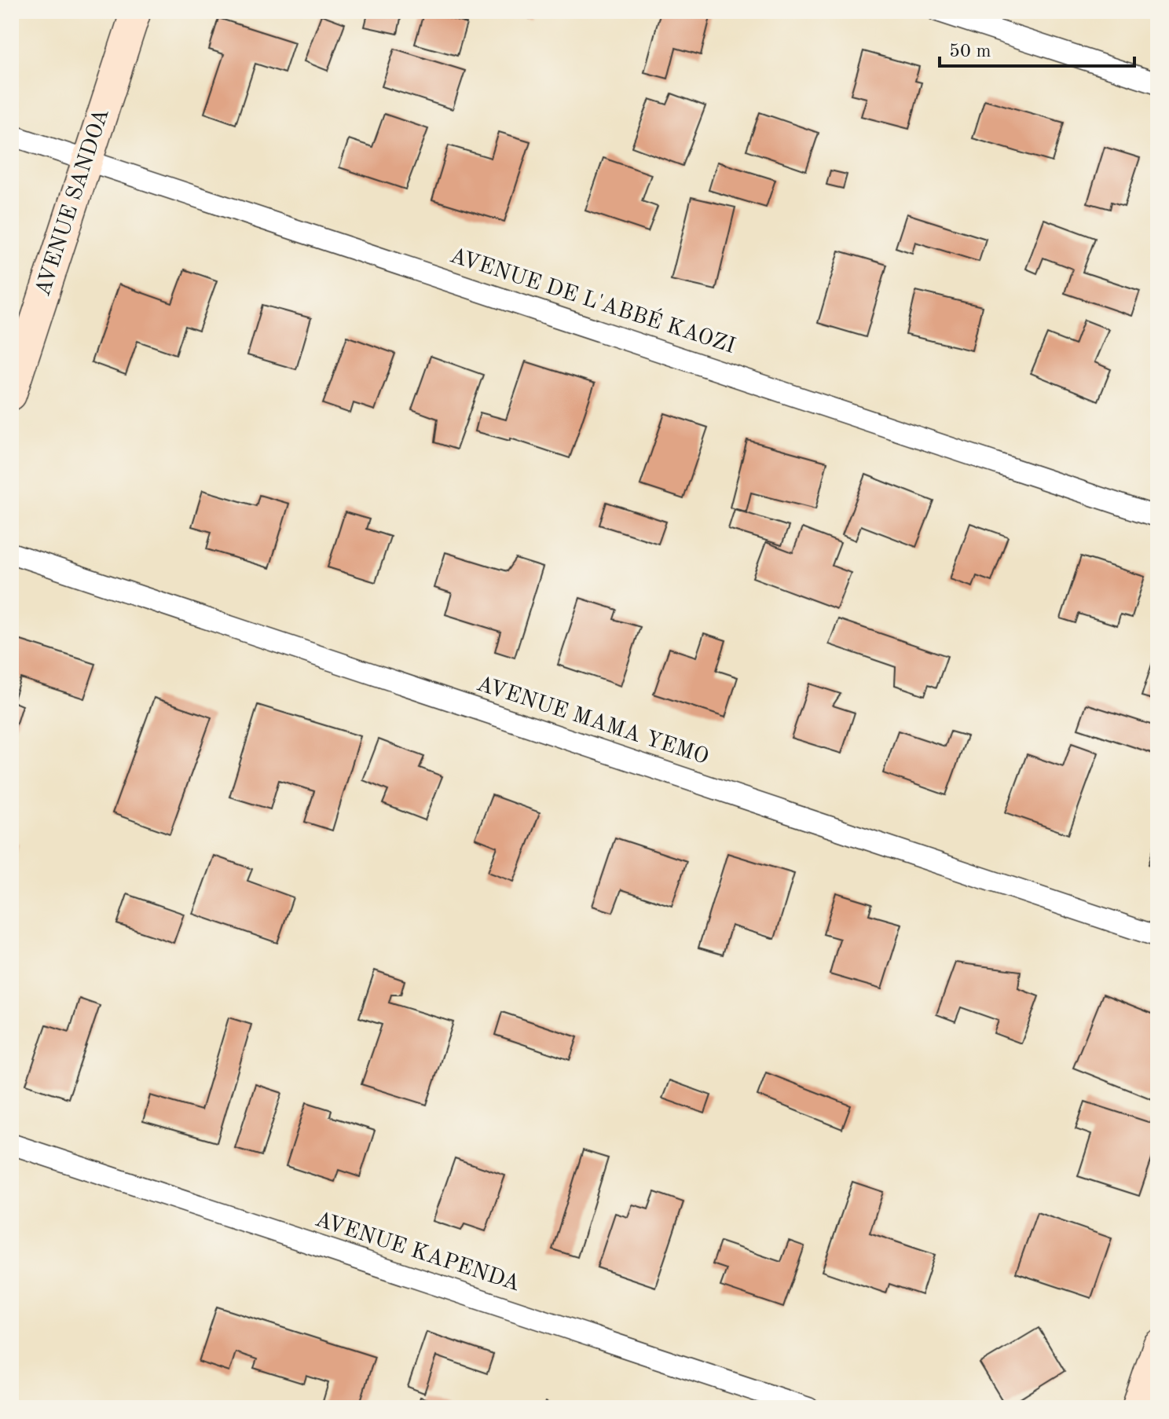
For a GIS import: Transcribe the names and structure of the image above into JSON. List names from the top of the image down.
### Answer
{
  "streets": {
    "street": [
      "AVENUE SANDOA",
      "AVENUE DE L'ABBÉ KAOZI",
      "AVENUE MAMA YEMO",
      "AVENUE KAPENDA"
    ]
  },
  "crossings": [
    ["AVENUE SANDOA", "AVENUE DE L'ABBÉ KAOZI"]
  ],
  "scale_bar": "50 m"
}
